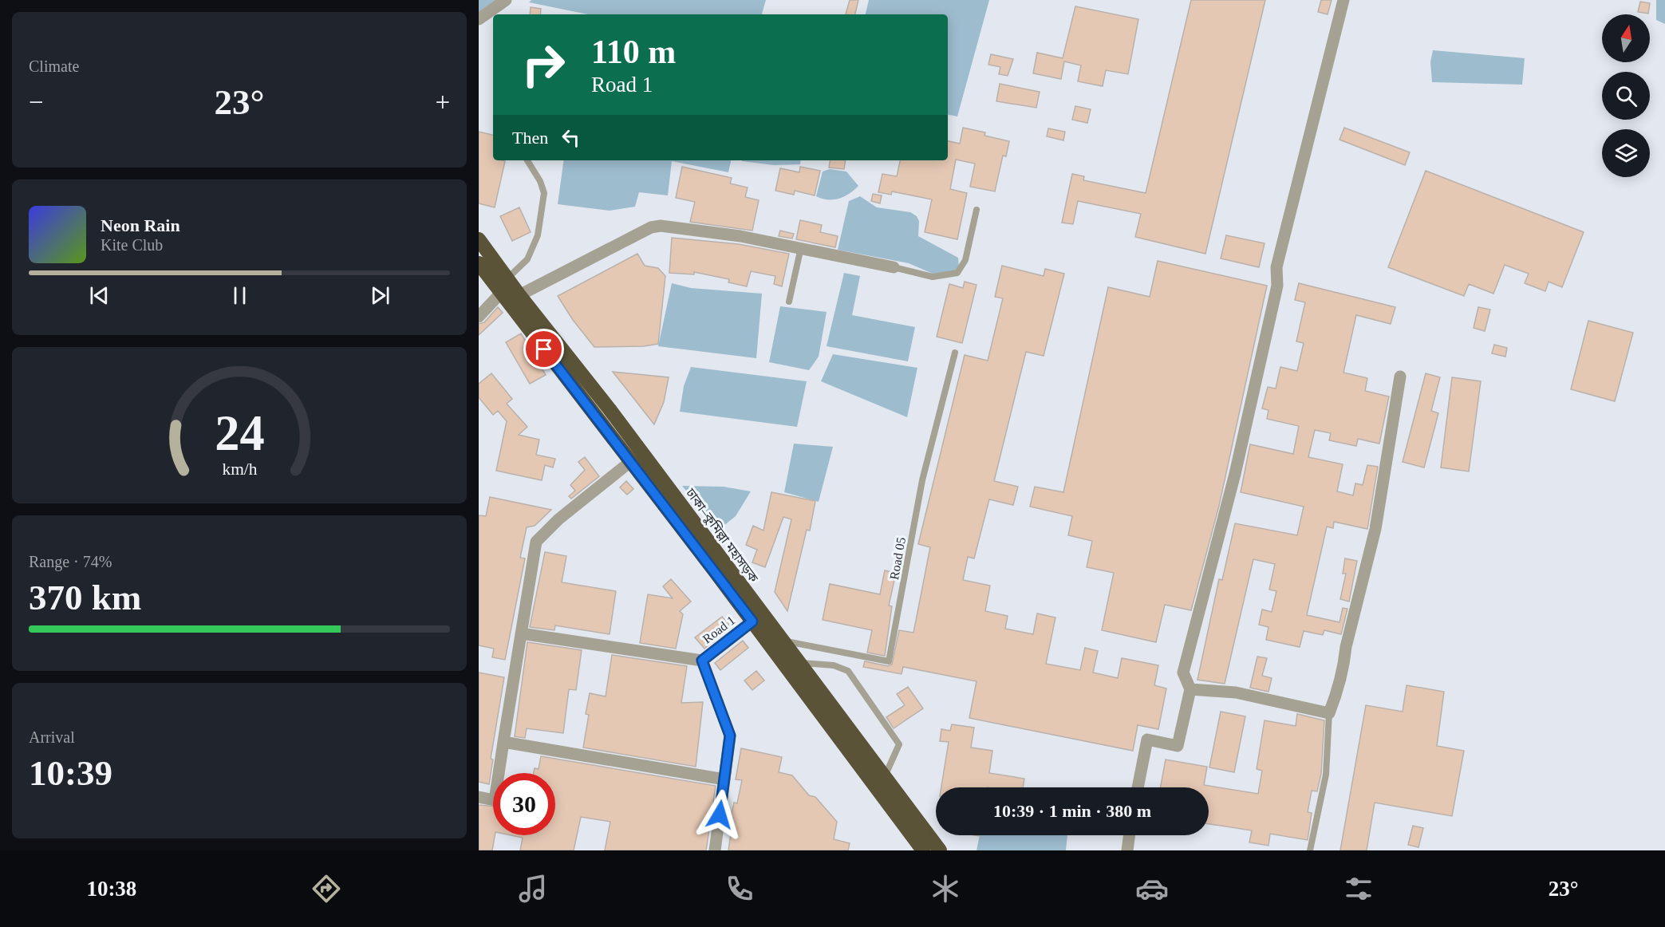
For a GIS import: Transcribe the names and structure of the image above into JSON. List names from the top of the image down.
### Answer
{
  "streets": {
    "highway": ["ঢাকা–কুমিল্লা মহাসড়ক"],
    "street": ["Road 1"],
    "lane": ["Road 05"]
  },
  "crossings": [
    ["ঢাকা–কুমিল্লা মহাসড়ক", "Road 05"],
    ["ঢাকা–কুমিল্লা মহাসড়ক", "Road 1"]
  ],
  "north": "top",
  "page": {
    "tile": [
      "Climate",
      ["Range · 74%", "370 km"],
      ["Arrival", "10:39"]
    ],
    "turn": ["110 m", "Road 1"],
    "heat": ["−", "23°", "+"],
    "then": "Then",
    "song": ["Neon Rain", "Kite Club"],
    "limit": "30",
    "trip": "10:39 · 1 min · 380 m",
    "tabs": ["10:38", "23°"],
    "gauge": ["24", "km/h"]
  }
}
